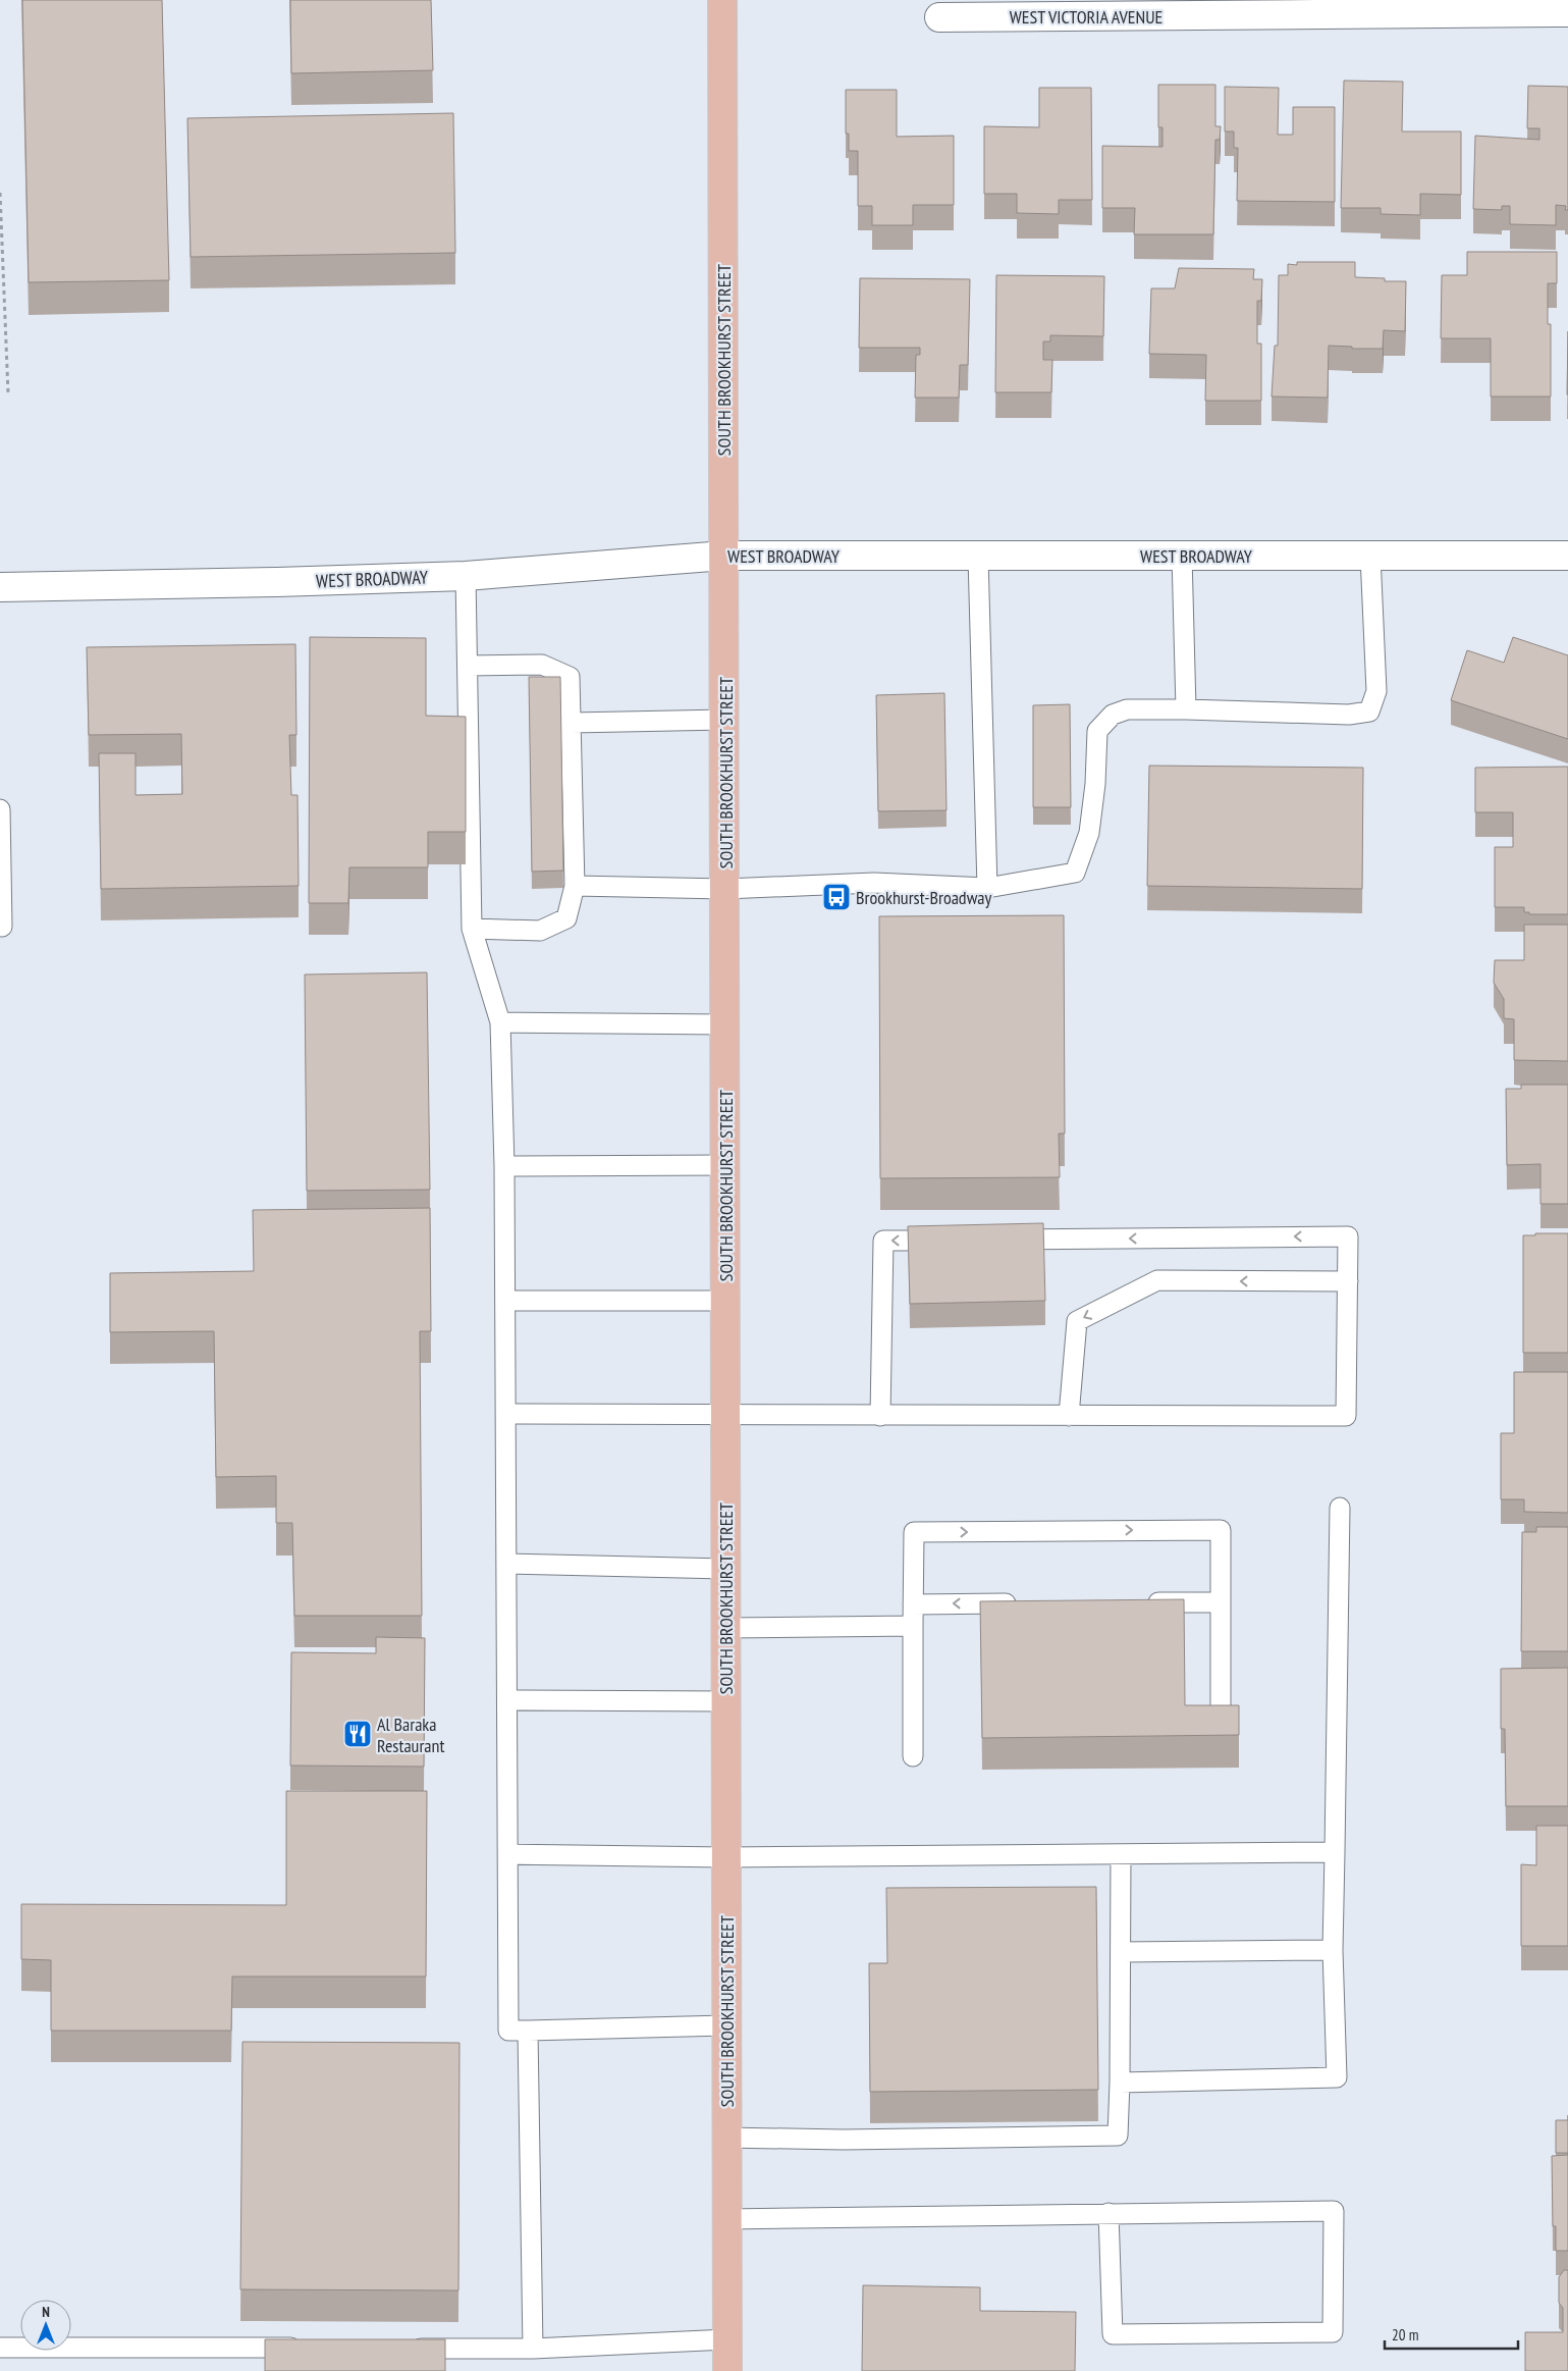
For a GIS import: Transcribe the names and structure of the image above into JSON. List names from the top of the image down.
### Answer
{
  "streets": {
    "main road": ["WEST VICTORIA AVENUE", "SOUTH BROOKHURST STREET", "WEST BROADWAY"]
  },
  "crossings": [
    ["SOUTH BROOKHURST STREET", "WEST BROADWAY"]
  ],
  "places": {
    "bus stop": ["Brookhurst-Broadway"],
    "restaurant": ["Al Baraka Restaurant"]
  },
  "scale_bar": "20 m",
  "north": "top"
}
